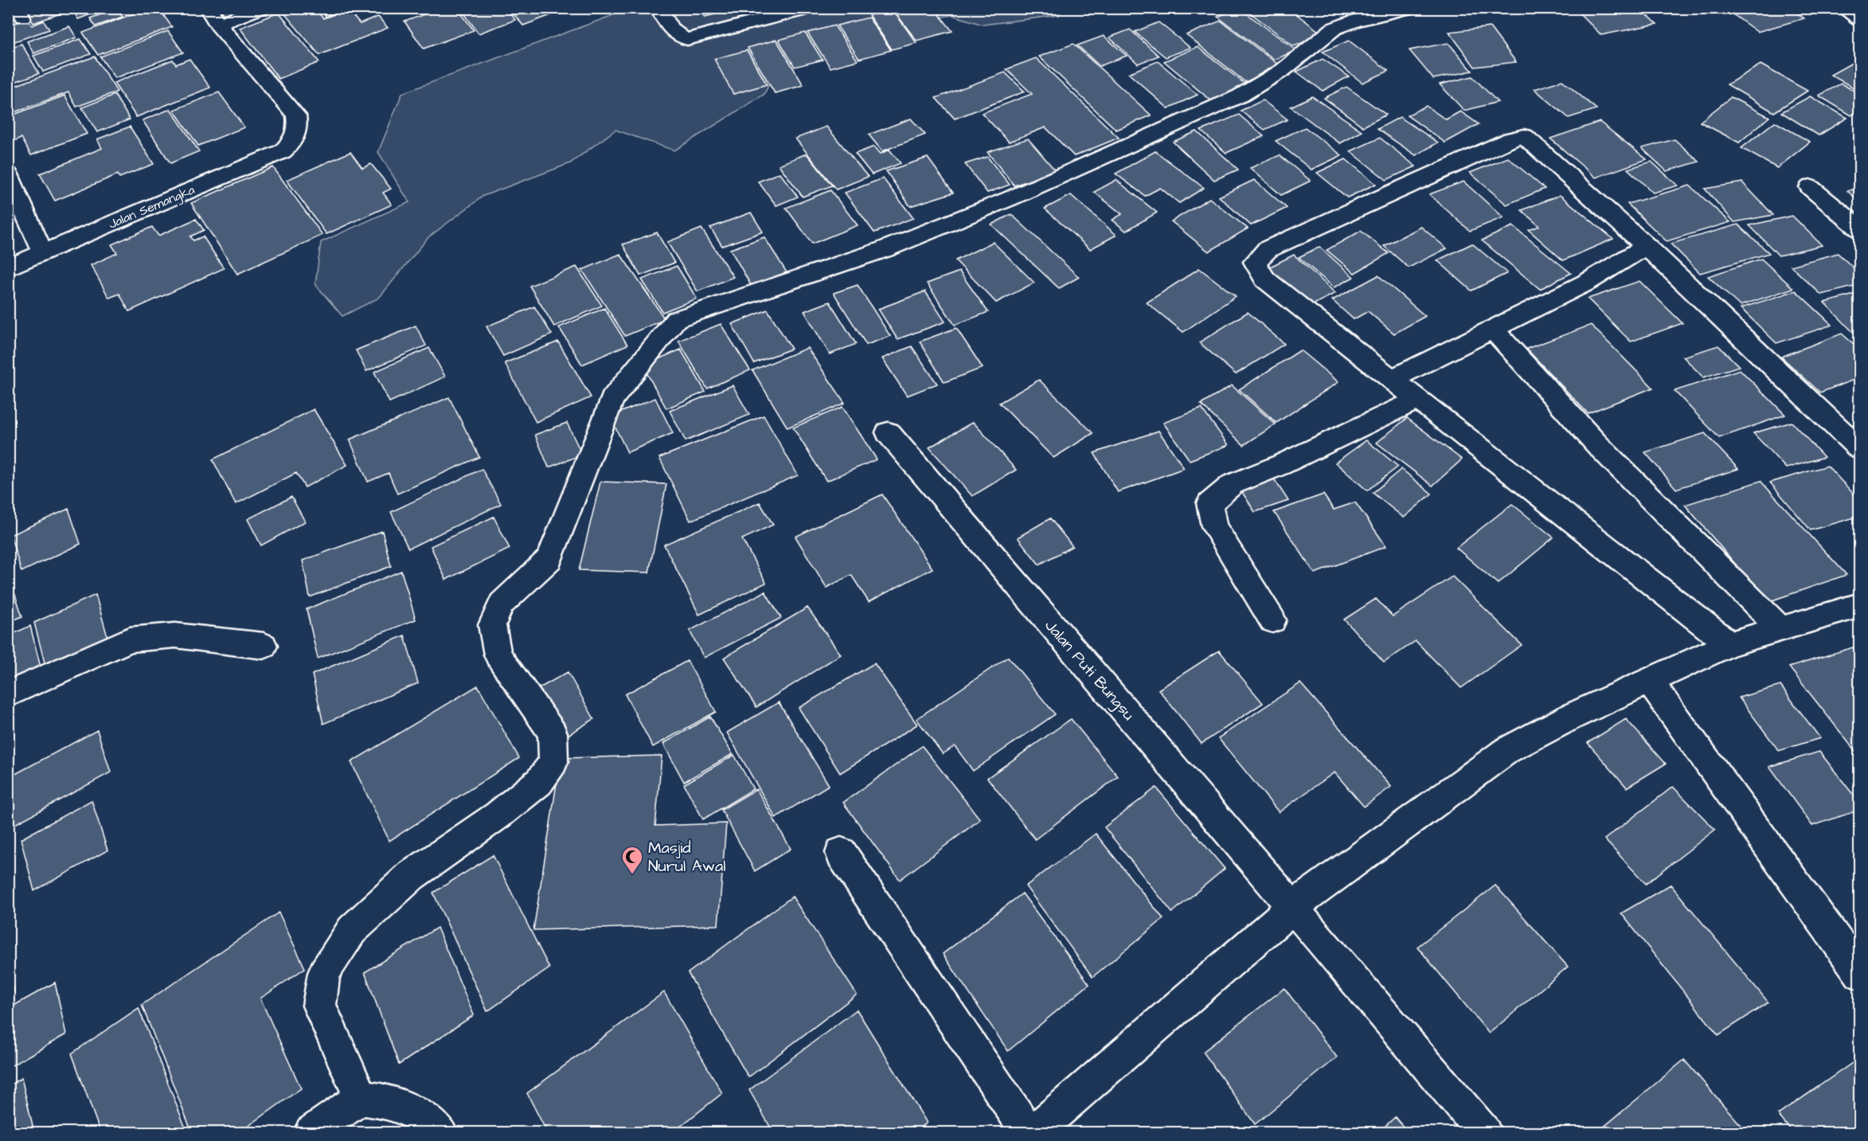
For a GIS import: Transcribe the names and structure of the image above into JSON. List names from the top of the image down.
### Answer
{
  "streets": {
    "street": ["Jalan Semangka", "Jalan Puti Bungsu"]
  },
  "places": {
    "mosque": ["Masjid Nurul Awal"]
  }
}
